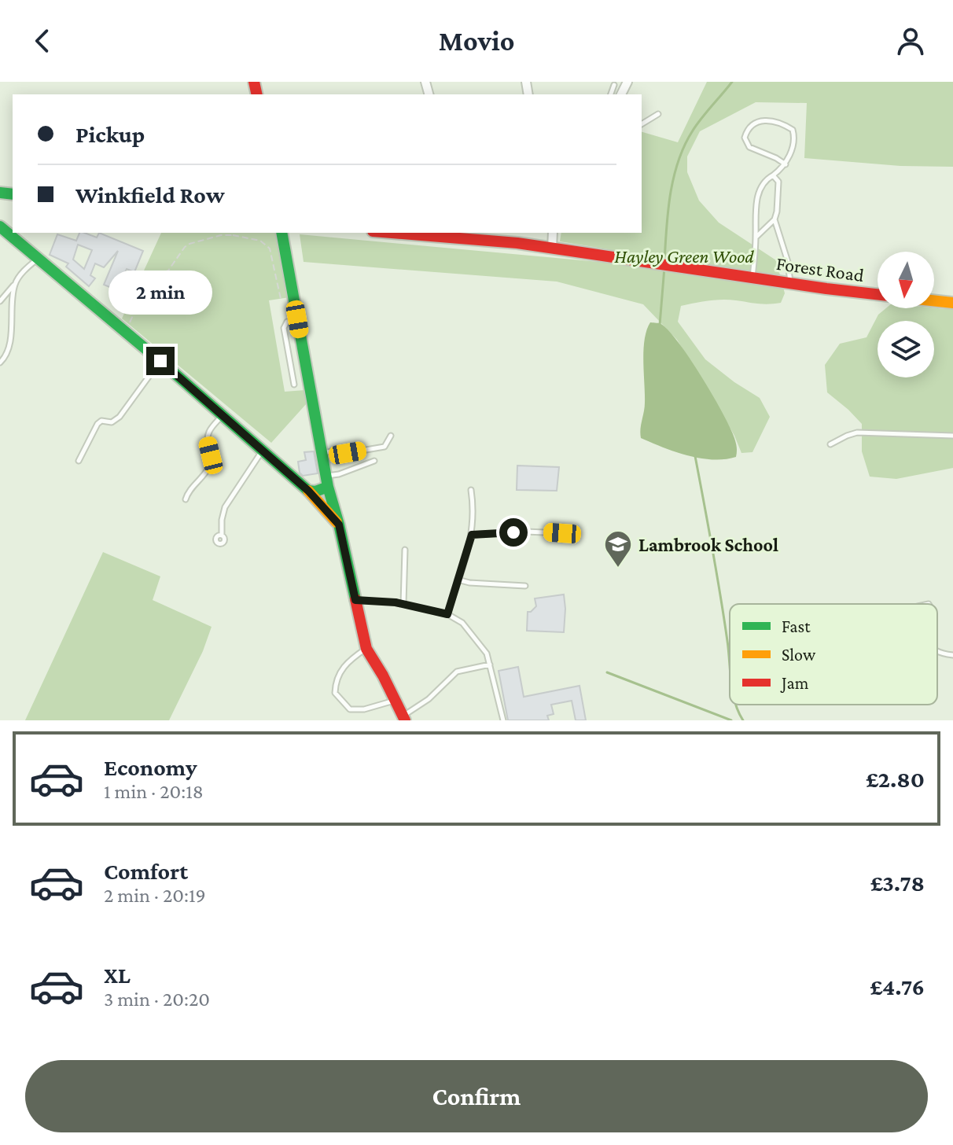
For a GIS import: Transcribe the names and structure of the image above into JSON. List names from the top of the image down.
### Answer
{
  "streets": {
    "main road": ["Forest Road"]
  },
  "parks": ["Hayley Green Wood"],
  "places": {
    "school or university": ["Lambrook School"]
  },
  "legend": ["Fast", "Slow", "Jam"],
  "north": "bottom",
  "page": {
    "header": "Movio",
    "banner": ["Pickup", "Winkfield Row"],
    "bubble": "2 min",
    "list": [
      {
        "name": "Economy",
        "note": "1 min · 20:18",
        "value": "£2.80"
      },
      {
        "name": "Comfort",
        "note": "2 min · 20:19",
        "value": "£3.78"
      },
      {
        "name": "XL",
        "note": "3 min · 20:20",
        "value": "£4.76"
      }
    ],
    "buttons": "Confirm"
  }
}
